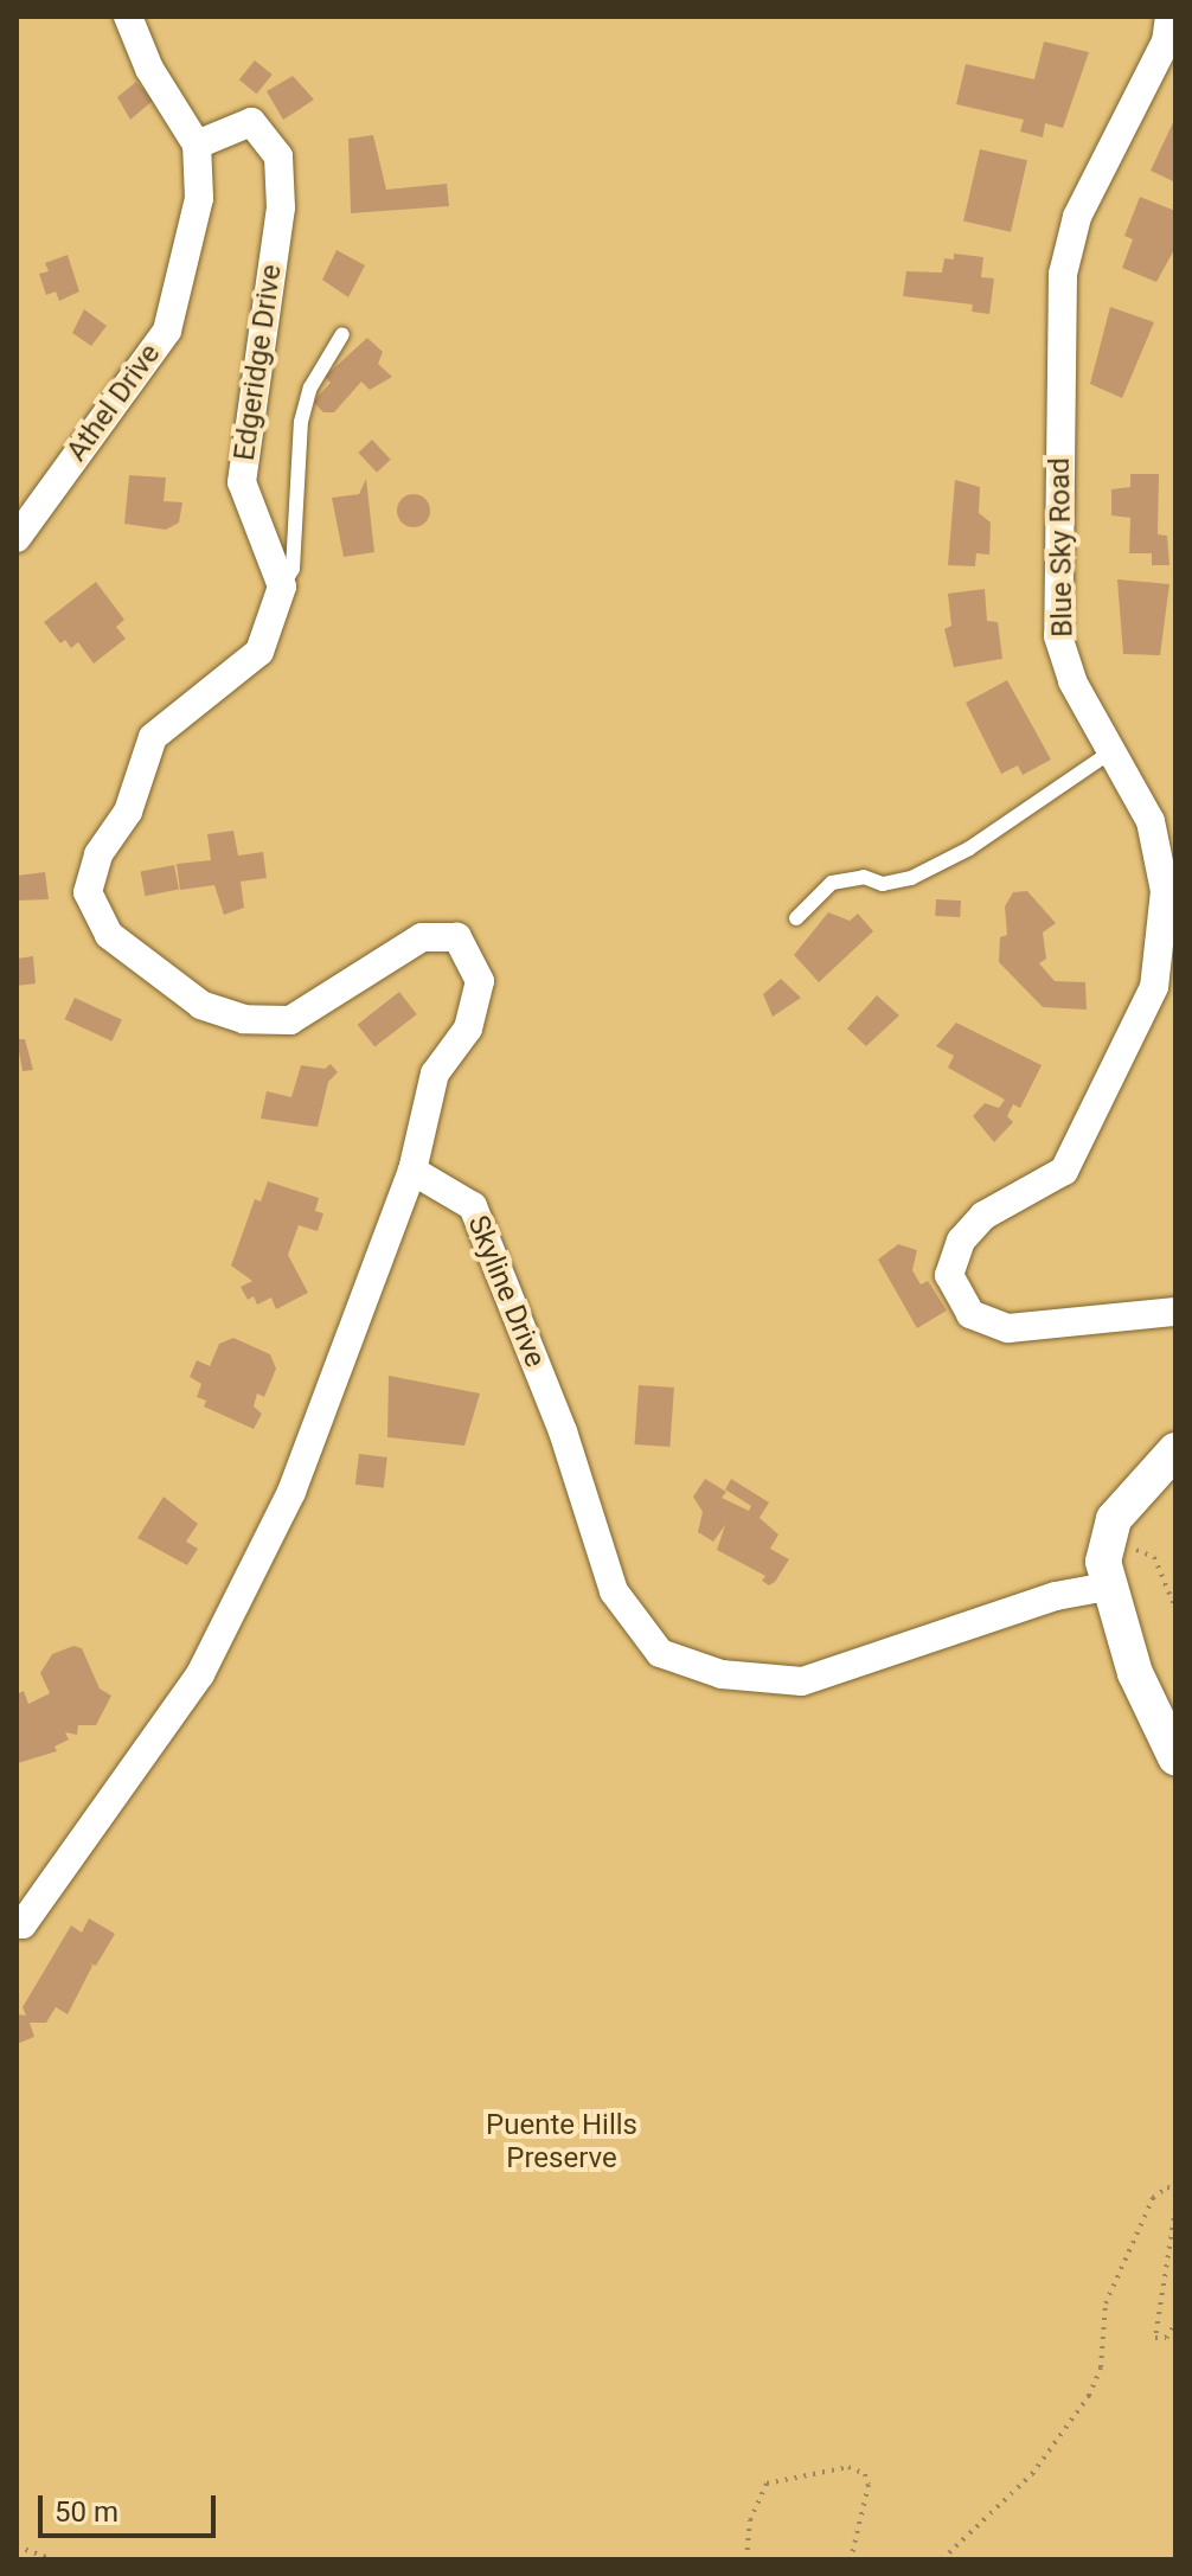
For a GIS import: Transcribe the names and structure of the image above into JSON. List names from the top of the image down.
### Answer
{
  "streets": {
    "street": [
      "Edgeridge Drive",
      "Athel Drive",
      "Blue Sky Road",
      "Skyline Drive"
    ]
  },
  "crossings": [
    ["Edgeridge Drive", "Athel Drive"]
  ],
  "parks": ["Puente Hills Preserve"],
  "scale_bar": "50 m"
}
